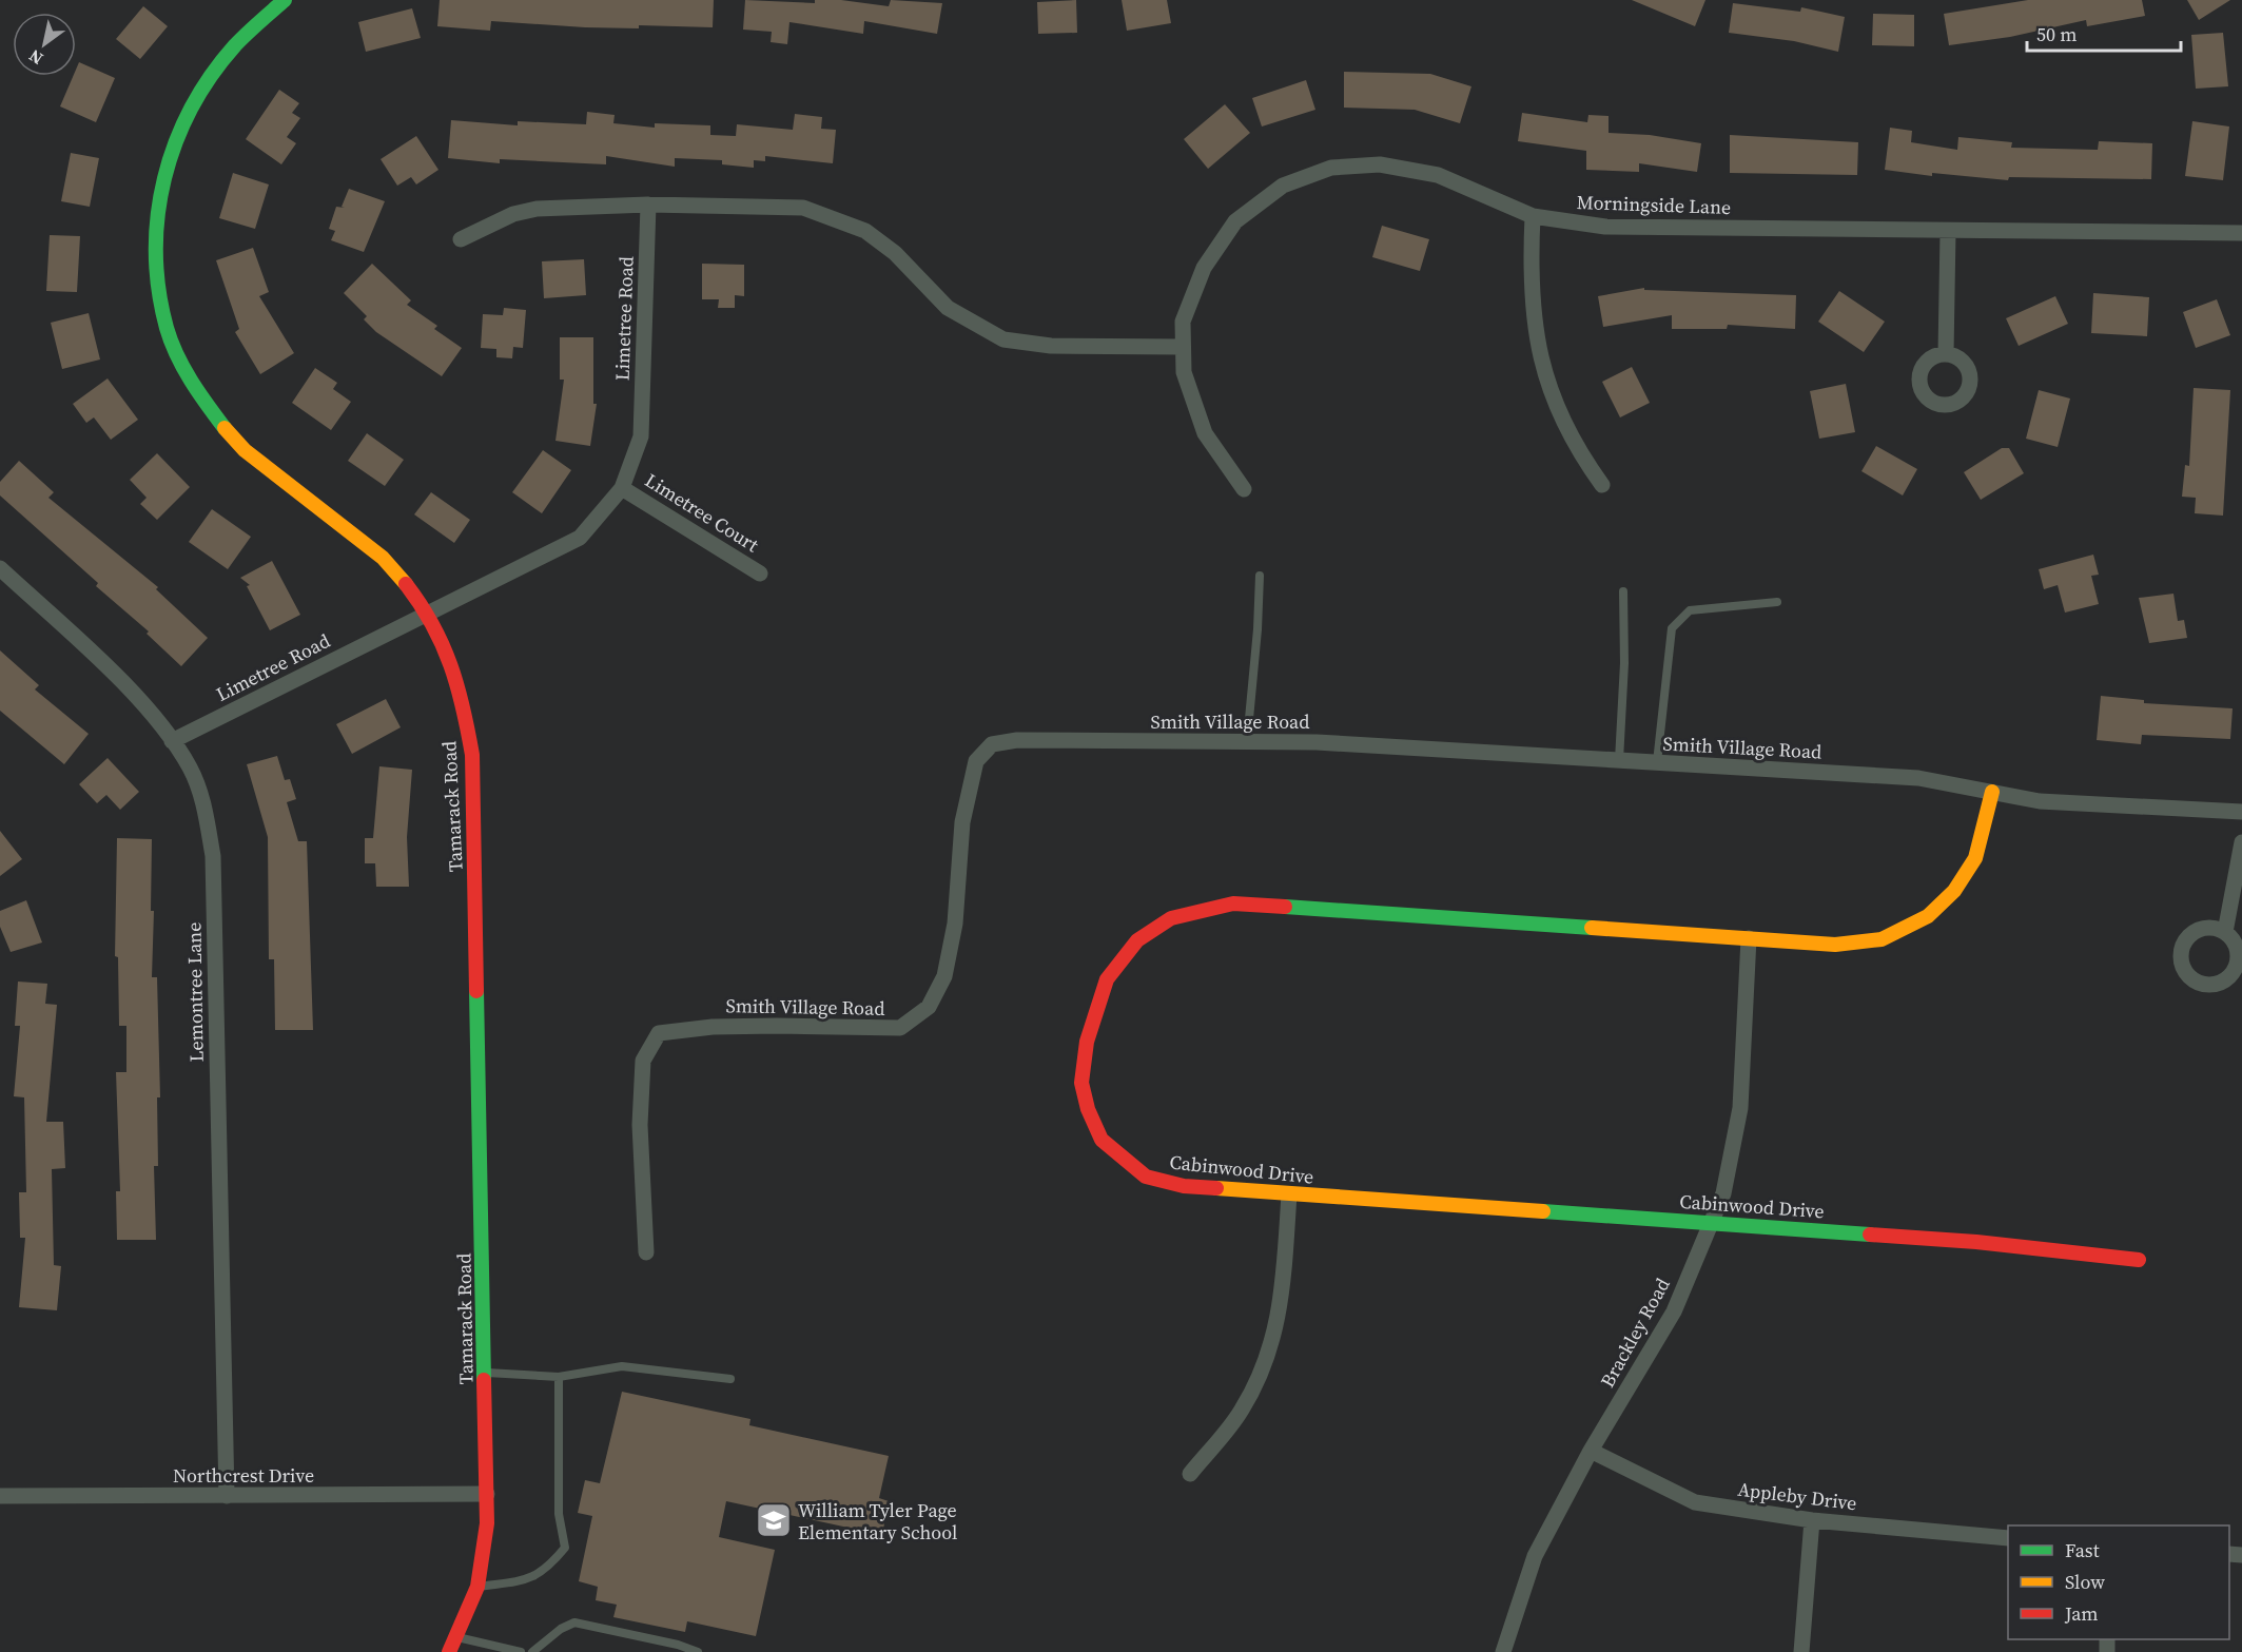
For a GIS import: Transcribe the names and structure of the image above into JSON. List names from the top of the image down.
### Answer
{
  "streets": {
    "street": [
      "Morningside Lane",
      "Limetree Road",
      "Limetree Court",
      "Smith Village Road",
      "Tamarack Road",
      "Lemontree Lane",
      "Cabinwood Drive",
      "Brackley Road",
      "Northcrest Drive",
      "Appleby Drive"
    ]
  },
  "crossings": [
    ["Limetree Road", "Limetree Court"],
    ["Limetree Road", "Tamarack Road"],
    ["Limetree Road", "Lemontree Lane"],
    ["Smith Village Road", "Cabinwood Drive"],
    ["Tamarack Road", "Northcrest Drive"],
    ["Lemontree Lane", "Northcrest Drive"],
    ["Cabinwood Drive", "Brackley Road"],
    ["Brackley Road", "Appleby Drive"]
  ],
  "places": {
    "school or university": ["William Tyler Page Elementary School"]
  },
  "legend": ["Fast", "Slow", "Jam"],
  "scale_bar": "50 m",
  "north": "bottom left"
}
